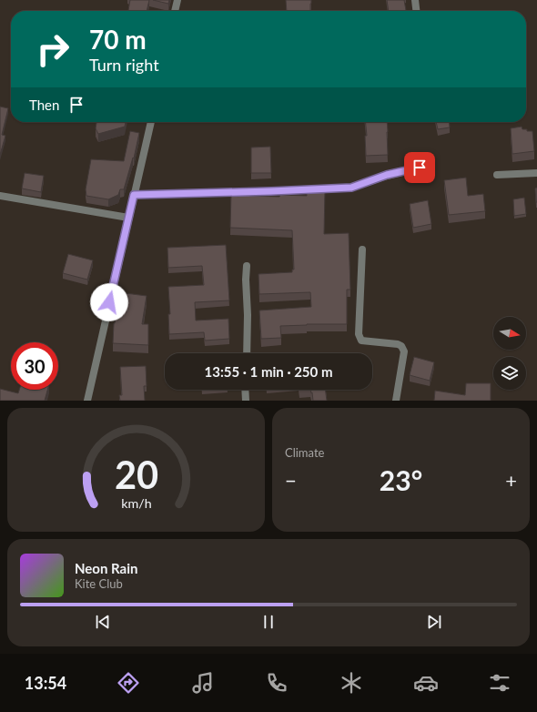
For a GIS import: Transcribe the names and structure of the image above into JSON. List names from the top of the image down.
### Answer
{
  "north": "right",
  "page": {
    "turn": ["70 m", "Turn right"],
    "then": "Then",
    "limit": "30",
    "trip": "13:55 · 1 min · 250 m",
    "tile": "Climate",
    "heat": ["−", "23°", "+"],
    "song": ["Neon Rain", "Kite Club"],
    "tabs": "13:54",
    "gauge": ["20", "km/h"]
  }
}
